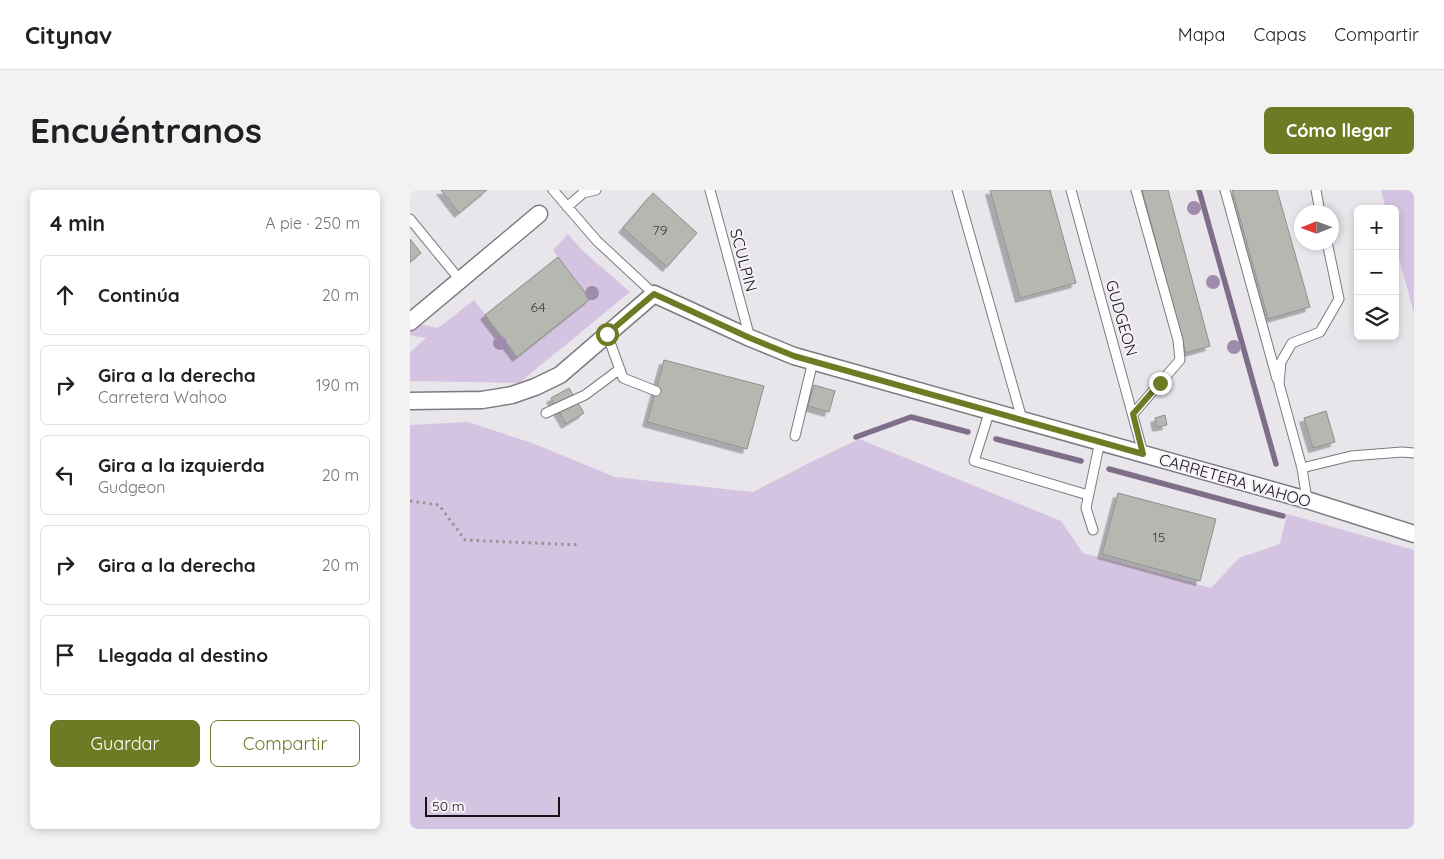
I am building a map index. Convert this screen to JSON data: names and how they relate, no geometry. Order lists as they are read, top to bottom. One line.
{"streets":{"street":["CARRETERA WAHOO"],"lane":["SCULPIN","GUDGEON"]},"crossings":[["SCULPIN","CARRETERA WAHOO"],["GUDGEON","CARRETERA WAHOO"]],"house_numbers":["79","64","15"],"scale_bar":"50 m","north":"left","page":{"header":"Citynav","nav":["Mapa","Capas","Compartir"],"buttons":["Cómo llegar",["Guardar","Compartir"]],"title":"Encuéntranos","heading":["4 min","A pie · 250 m"],"map_buttons":["+","−"],"list":[["Continúa","20 m"],["Gira a la derecha","Carretera Wahoo","190 m"],["Gira a la izquierda","Gudgeon","20 m"],["Gira a la derecha","20 m"],"Llegada al destino"],"scale":"50 m"}}
